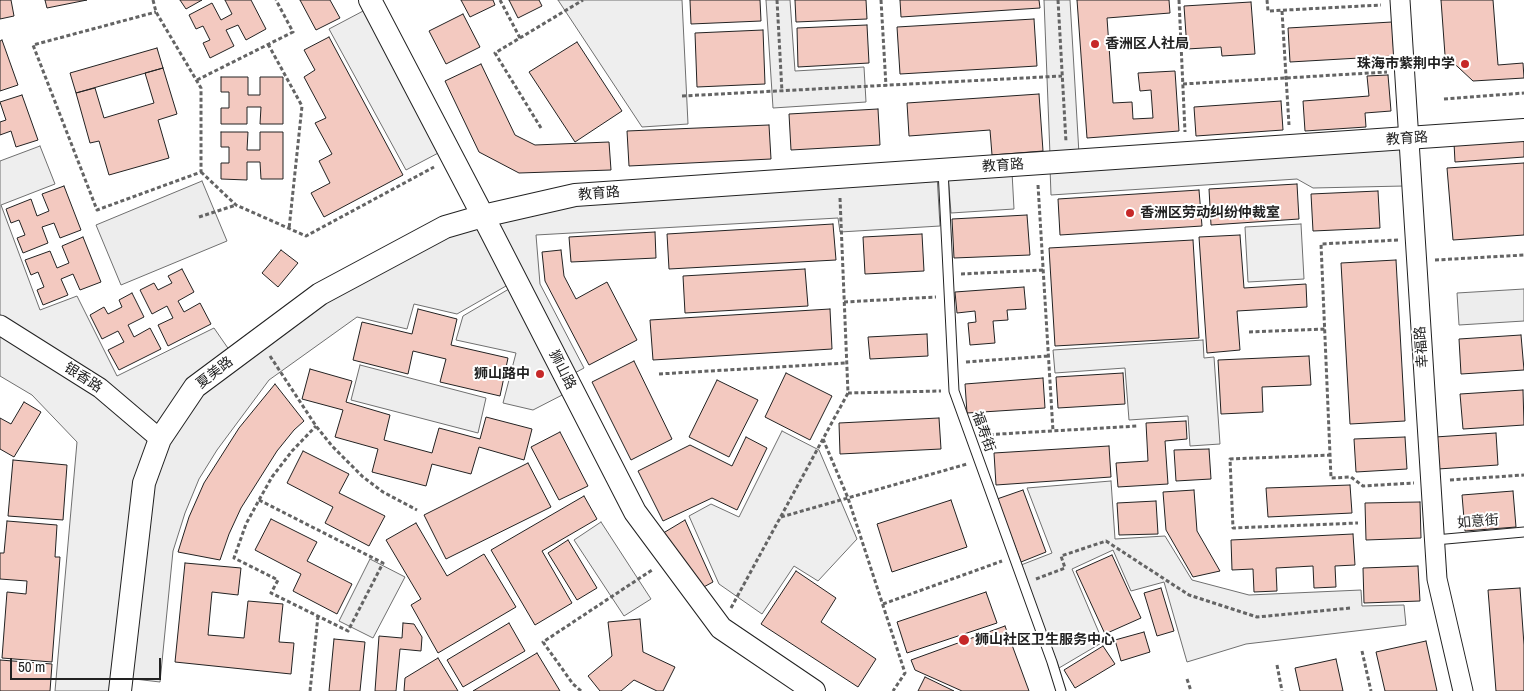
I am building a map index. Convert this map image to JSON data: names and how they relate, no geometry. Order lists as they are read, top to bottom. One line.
{"streets":{"street":["教育路","幸福路","狮山路","夏美路","银香路"],"lane":["福寿街","如意街"]},"crossings":[["教育路","幸福路"],["教育路","狮山路"],["教育路","夏美路"],["教育路","福寿街"],["幸福路","如意街"],["狮山路","夏美路"],["夏美路","银香路"]],"places":["香洲区人社局","珠海市紫荆中学","香洲区劳动纠纷仲裁室","狮山路中","狮山社区卫生服务中心"],"scale_bar":"50 m"}
